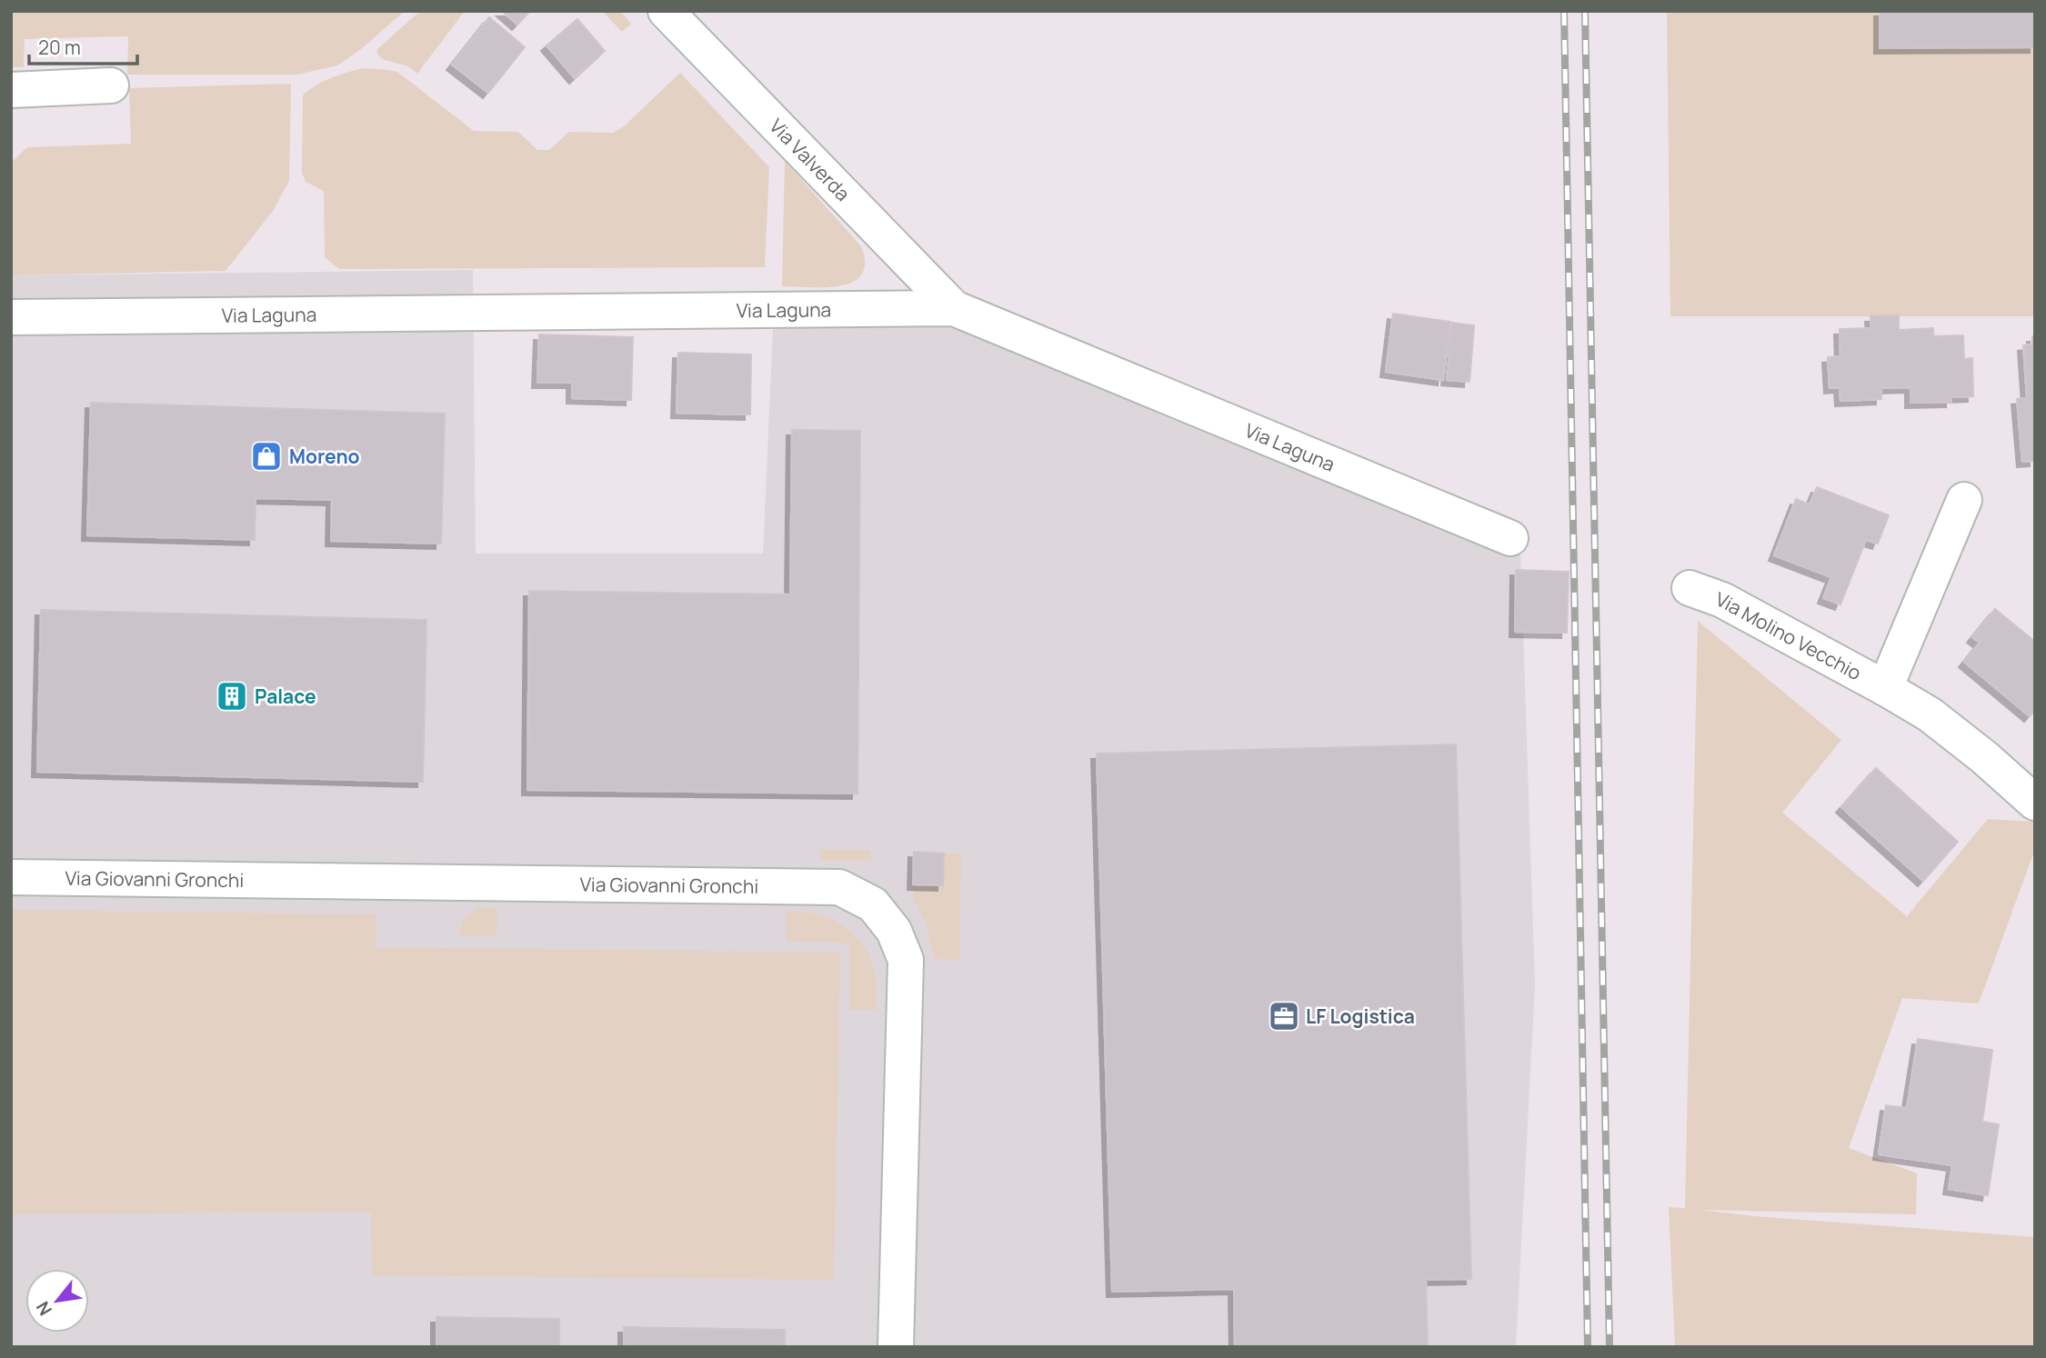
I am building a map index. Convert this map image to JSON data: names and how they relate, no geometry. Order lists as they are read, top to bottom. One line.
{"streets":{"street":["Via Valverda","Via Laguna","Via Molino Vecchio","Via Giovanni Gronchi"]},"crossings":[["Via Valverda","Via Laguna"]],"places":{"shop":["Moreno"],"building":["Palace"],"office":["LF Logistica"]},"scale_bar":"20 m","north":"bottom left"}
